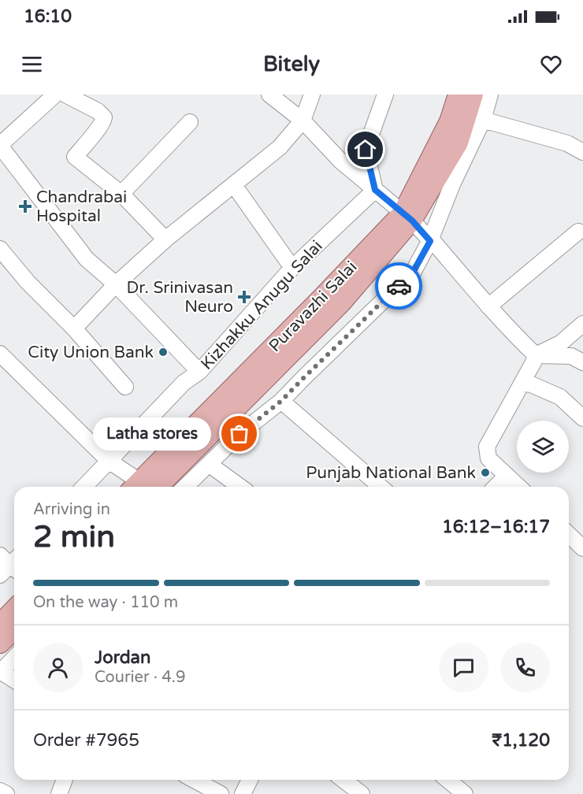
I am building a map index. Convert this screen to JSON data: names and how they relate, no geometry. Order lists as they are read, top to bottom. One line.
{"streets":{"main road":["Puravazhi Salai"],"street":["Kizhakku Anugu Salai"]},"places":{"health":["Chandrabai Hospital","Dr. Srinivasan Neuro"],"other":["City Union Bank","Latha stores","Punjab National Bank"]},"page":{"status":"16:10","header":"Bitely","bubble":"Latha stores","heading":["2 min","Arriving in","16:12–16:17"],"panel":["Jordan","Courier · 4.9","Order #7965","₹1,120"],"bar":"On the way · 110 m"}}
